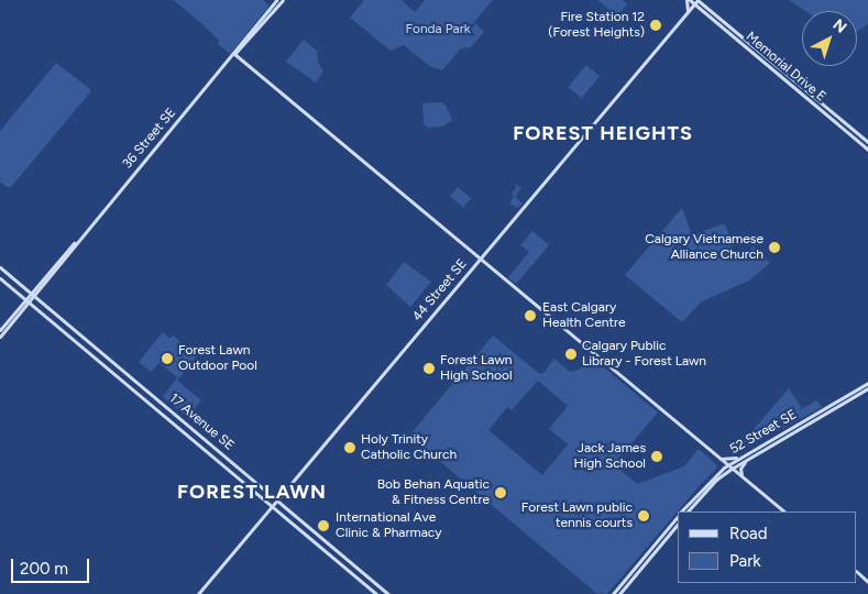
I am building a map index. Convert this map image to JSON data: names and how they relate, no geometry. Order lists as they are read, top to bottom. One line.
{"streets":{"main road":["Memorial Drive E","36 Street SE","44 Street SE","17 Avenue SE","52 Street SE"]},"crossings":[["Memorial Drive E","44 Street SE"],["36 Street SE","17 Avenue SE"],["44 Street SE","17 Avenue SE"]],"districts":["FOREST HEIGHTS","FOREST LAWN"],"parks":["Fonda Park"],"places":["Fire Station 12 (Forest Heights)","Calgary Vietnamese Alliance Church","East Calgary Health Centre","Calgary Public Library - Forest Lawn","Forest Lawn Outdoor Pool","Forest Lawn High School","Holy Trinity Catholic Church","Jack James High School","Bob Behan Aquatic & Fitness Centre","Forest Lawn public tennis courts","International Ave Clinic & Pharmacy"],"legend":["Road","Park"],"scale_bar":"200 m","north":"top right"}
